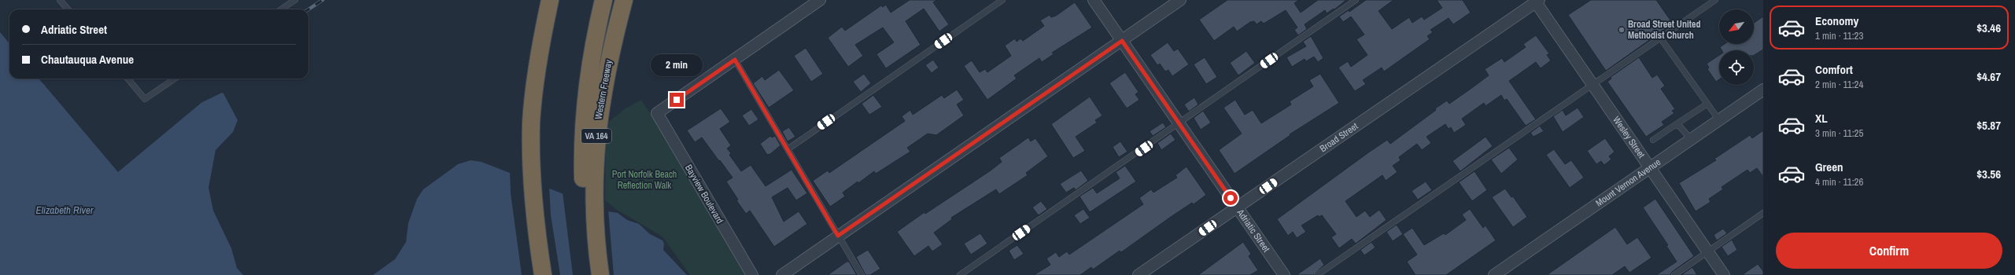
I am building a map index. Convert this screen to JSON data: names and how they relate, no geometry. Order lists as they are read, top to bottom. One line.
{"streets":{"highway":["Western Freeway","VA 164"],"street":["Broad Street","Wesley Street","Mount Vernon Avenue","Bayview Boulevard","Adriatic Street"]},"crossings":[["Broad Street","Wesley Street"],["Broad Street","Adriatic Street"],["Wesley Street","Mount Vernon Avenue"]],"water":["Elizabeth River"],"parks":["Port Norfolk Beach Reflection Walk"],"places":["Broad Street United Methodist Church"],"north":"bottom left","page":{"list":[{"name":"Economy","note":"1 min · 11:23","value":"$3.46"},{"name":"Comfort","note":"2 min · 11:24","value":"$4.67"},{"name":"XL","note":"3 min · 11:25","value":"$5.87"},{"name":"Green","note":"4 min · 11:26","value":"$3.56"}],"banner":["Adriatic Street","Chautauqua Avenue"],"bubble":"2 min","buttons":"Confirm"}}
